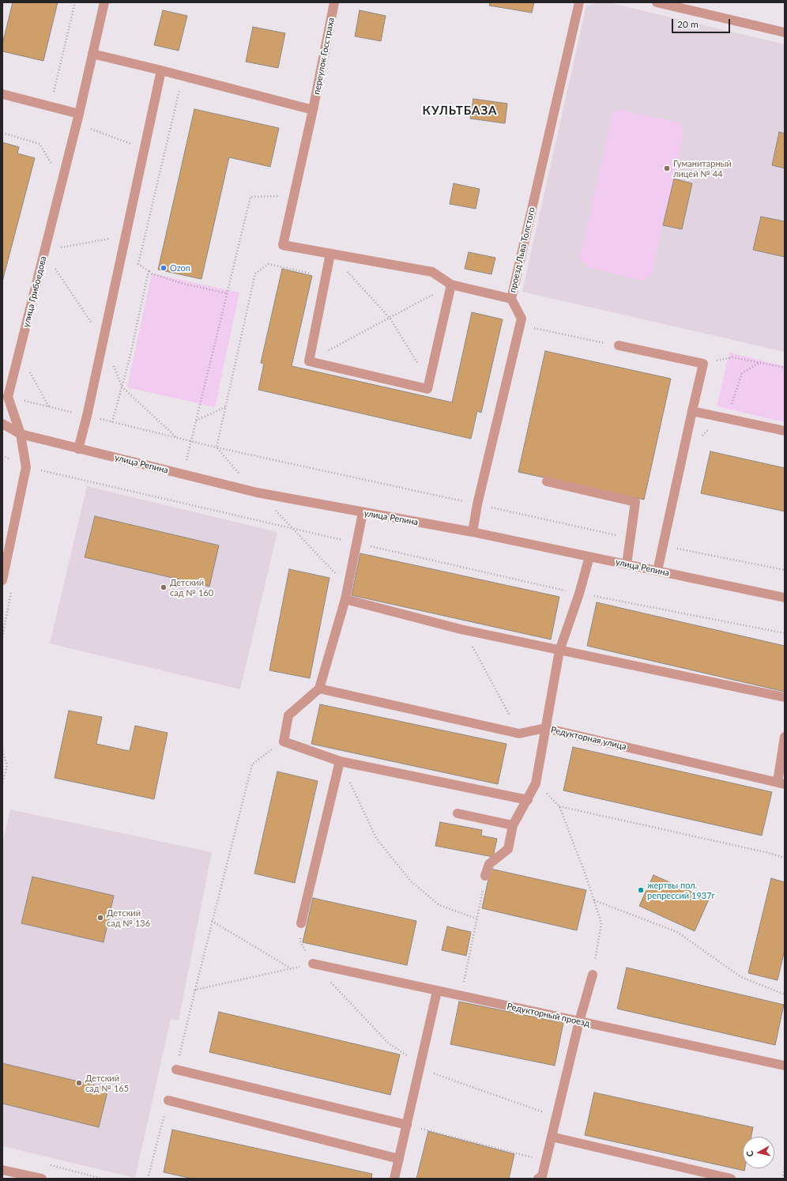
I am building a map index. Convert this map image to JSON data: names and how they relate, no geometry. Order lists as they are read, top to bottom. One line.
{"streets":{"street":["переулок Госстраха","проезд Льва Толстого","улица Грибоедова","улица Репина","Редукторная улица","Редукторный проезд"]},"crossings":[["проезд Льва Толстого","улица Репина"]],"districts":["КУЛЬТБАЗА"],"places":["Гуманитарный лицей № 44","Ozon","Детский сад № 160","жертвы пол. репрессий 1937г","Детский сад № 136","Детский сад № 165"],"scale_bar":"20 m","north":"left"}
